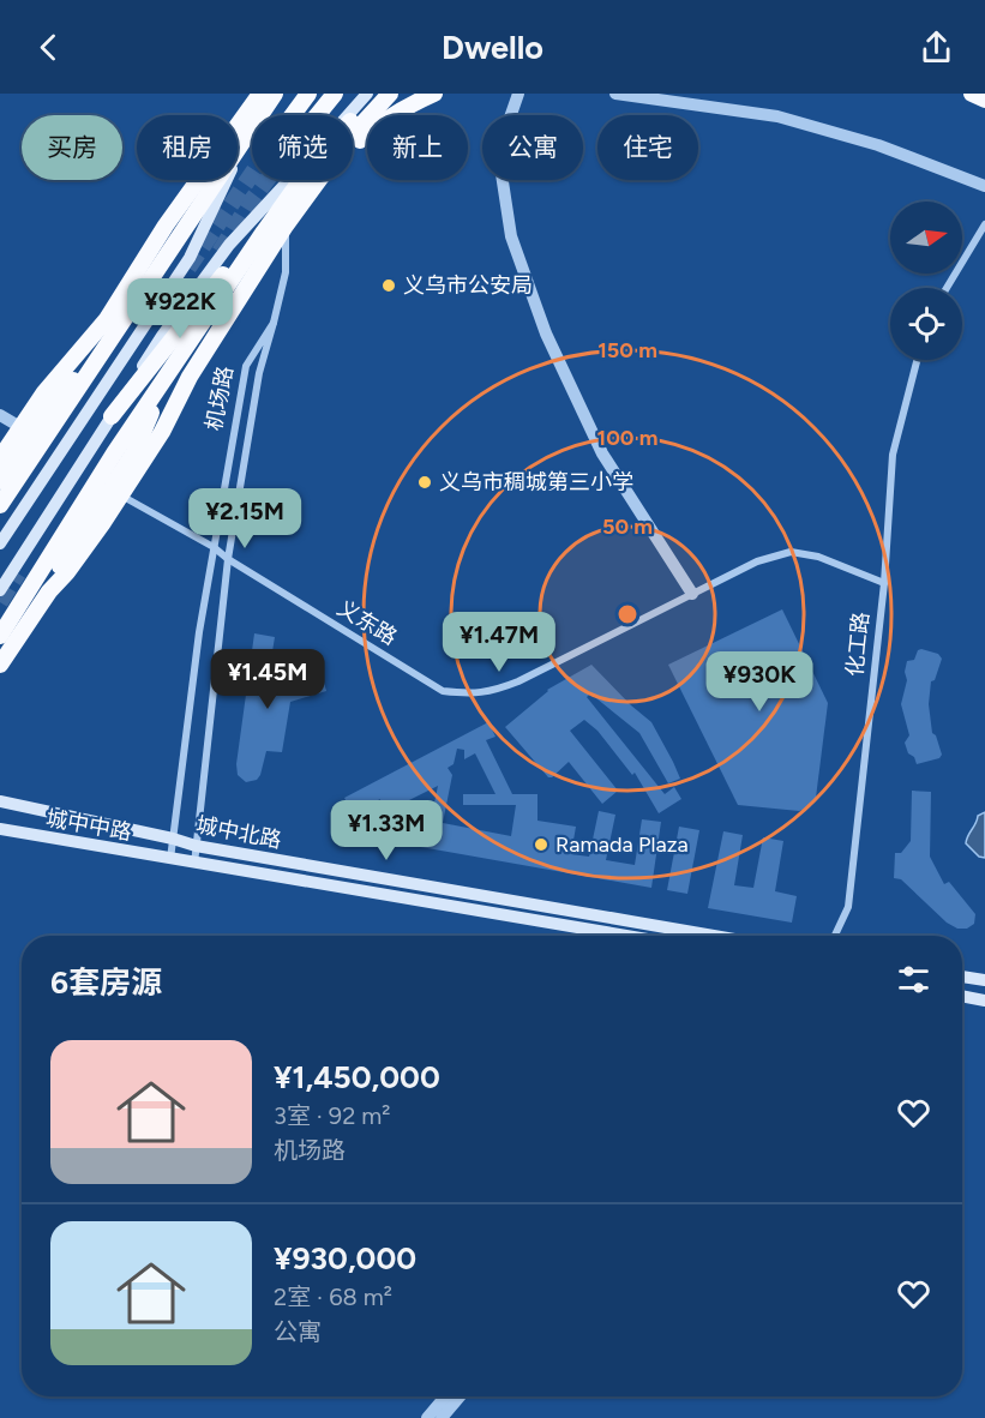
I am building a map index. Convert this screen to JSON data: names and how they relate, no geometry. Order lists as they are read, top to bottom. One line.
{"streets":{"main road":["城中中路","城中北路"],"street":["机场路","义东路","化工路"]},"crossings":[["机场路","义东路"],["机场路","城中中路"],["机场路","城中北路"],["义东路","化工路"],["城中中路","城中北路"]],"places":["义乌市公安局","义乌市稠城第三小学","Ramada Plaza"],"north":"right","page":{"header":"Dwello","chip":["买房","租房","筛选","新上","公寓","住宅"],"price":["¥922K","¥2.15M","¥1.47M","¥1.45M","¥930K","¥1.33M"],"heading":"6套房源","list":[{"name":"¥1,450,000","note":"3室 · 92 m² · 机场路"},{"name":"¥930,000","note":"2室 · 68 m² · 公寓"}]},"rings":["150 m","100 m","50 m"]}
